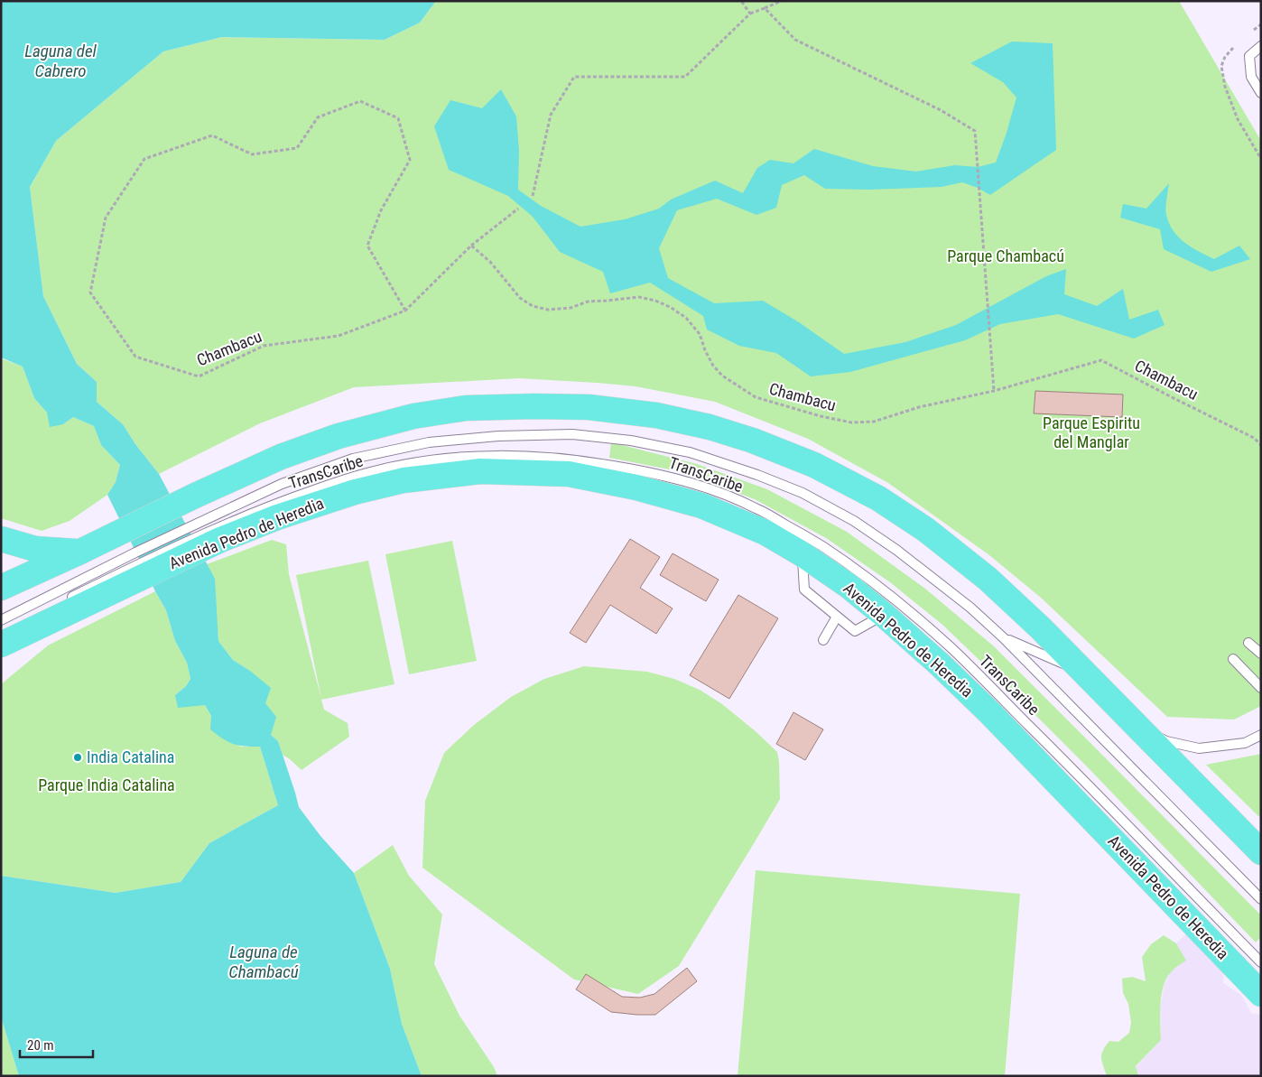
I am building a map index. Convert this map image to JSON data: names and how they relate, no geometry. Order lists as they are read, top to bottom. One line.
{"streets":{"highway":["Avenida Pedro de Heredia"],"lane":["TransCaribe"],"path":["Chambacu"]},"crossings":[["TransCaribe","Avenida Pedro de Heredia"]],"water":["Laguna del Cabrero","Laguna de Chambacú"],"parks":["Parque Chambacú","Parque Espiritu del Manglar","Parque India Catalina"],"places":["India Catalina"],"scale_bar":"20 m"}
